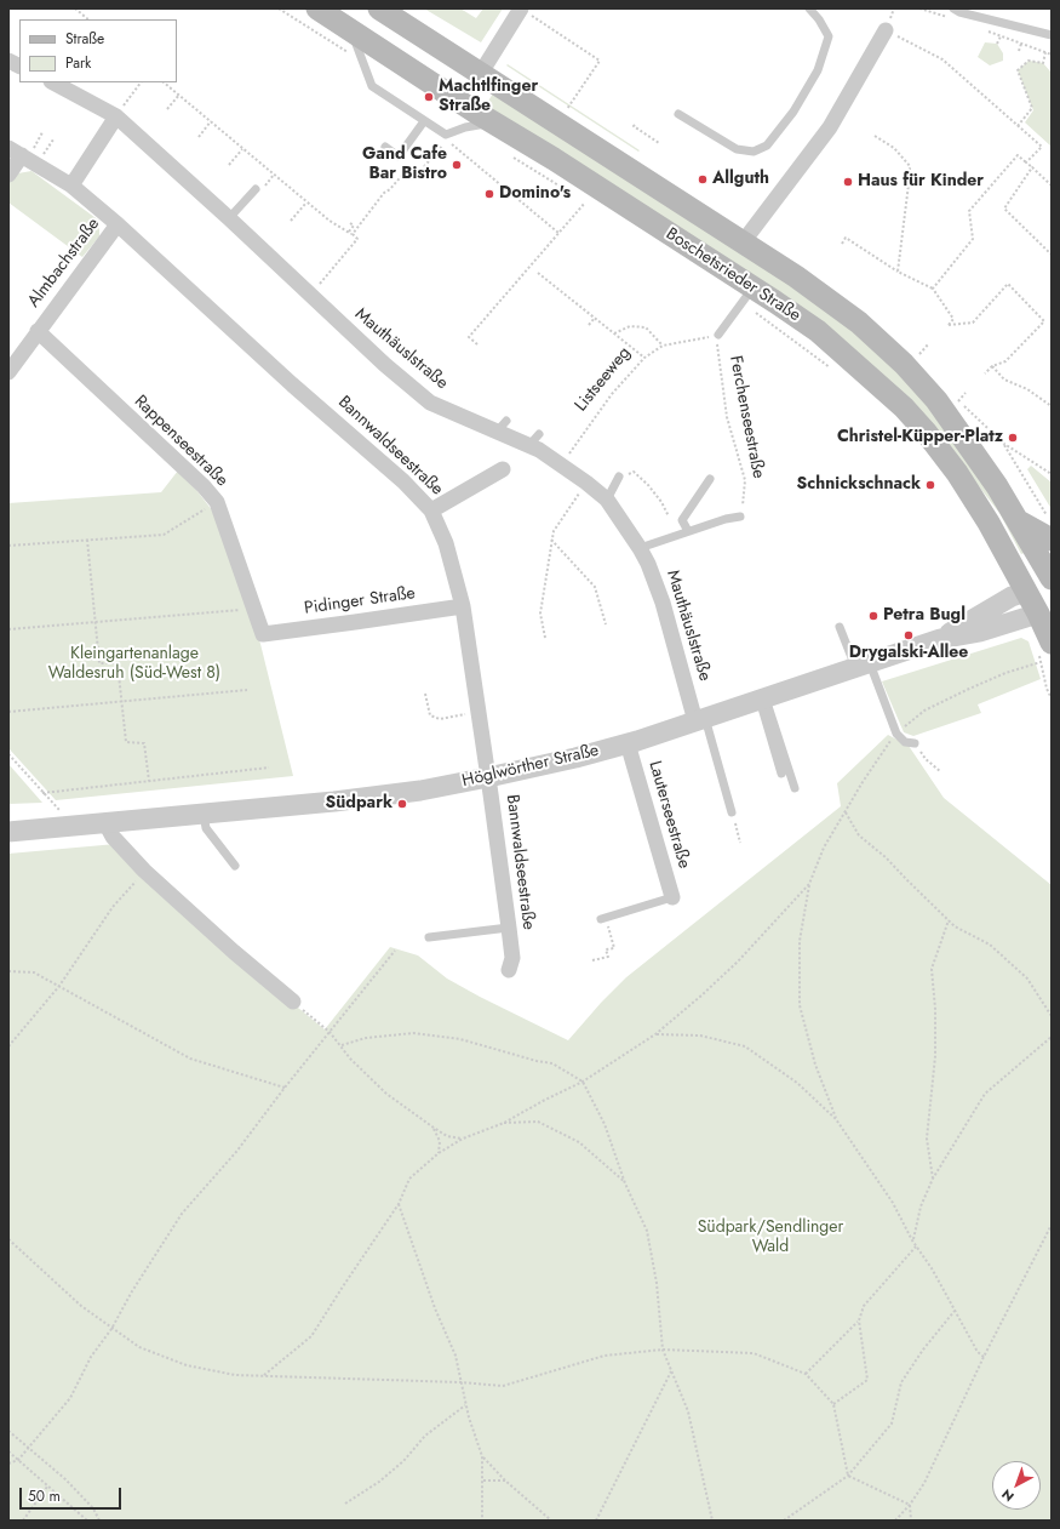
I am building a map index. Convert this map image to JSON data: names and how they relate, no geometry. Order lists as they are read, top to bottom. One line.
{"streets":{"main road":["Boschetsrieder Straße"],"street":["Almbachstraße","Mauthäuslstraße","Rappenseestraße","Bannwaldseestraße","Pidinger Straße","Höglwörther Straße","Lauterseestraße"],"path":["Listseeweg","Ferchenseestraße"]},"crossings":[["Almbachstraße","Rappenseestraße"],["Almbachstraße","Bannwaldseestraße"],["Boschetsrieder Straße","Höglwörther Straße"],["Mauthäuslstraße","Listseeweg"],["Mauthäuslstraße","Höglwörther Straße"],["Listseeweg","Ferchenseestraße"],["Rappenseestraße","Pidinger Straße"],["Bannwaldseestraße","Pidinger Straße"],["Bannwaldseestraße","Höglwörther Straße"],["Höglwörther Straße","Lauterseestraße"]],"parks":["Kleingartenanlage Waldesruh (Süd-West 8)","Südpark/Sendlinger Wald"],"places":["Machtlfinger Straße","Gand Cafe Bar Bistro","Allguth","Haus für Kinder","Domino's","Christel-Küpper-Platz","Schnickschnack","Petra Bugl","Drygalski-Allee","Südpark"],"legend":["Straße","Park"],"scale_bar":"50 m","north":"bottom left"}
